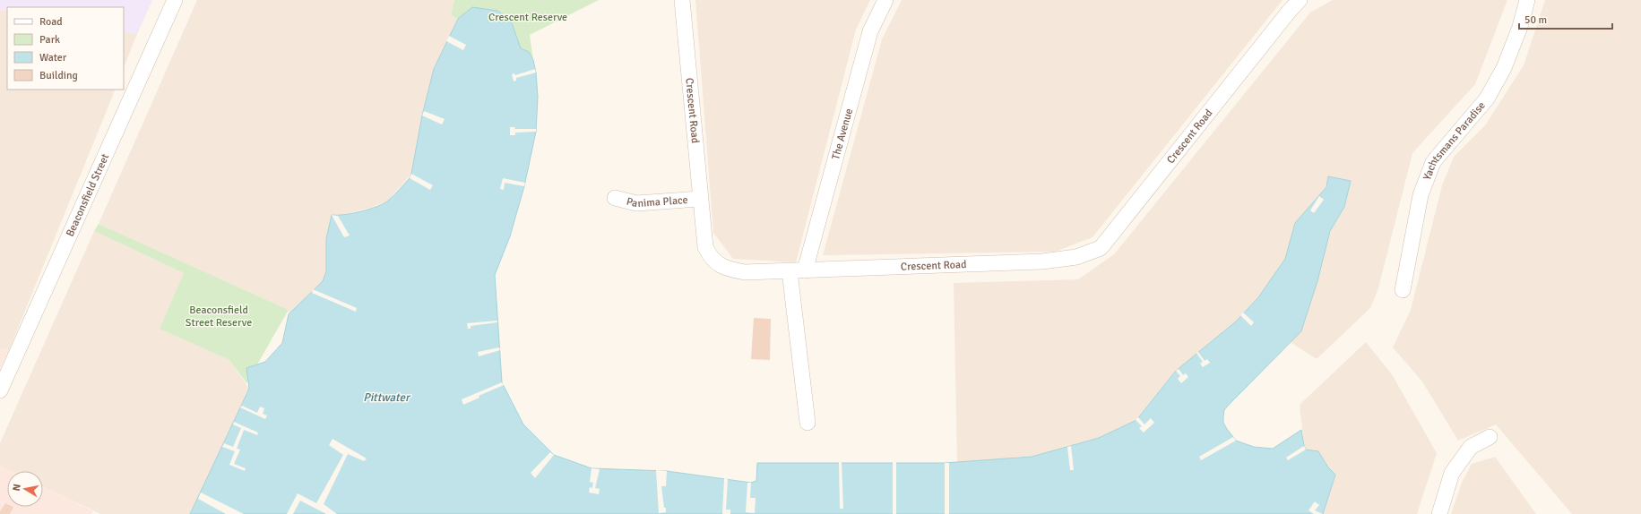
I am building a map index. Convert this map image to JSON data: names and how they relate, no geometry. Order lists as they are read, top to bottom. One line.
{"streets":{"street":["Crescent Road","The Avenue","Yachtsmans Paradise","Beaconsfield Street","Panima Place"]},"crossings":[["Crescent Road","The Avenue"],["Crescent Road","Panima Place"]],"water":["Pittwater"],"parks":["Crescent Reserve","Beaconsfield Street Reserve"],"legend":["Road","Park","Water","Building"],"scale_bar":"50 m","north":"left"}
